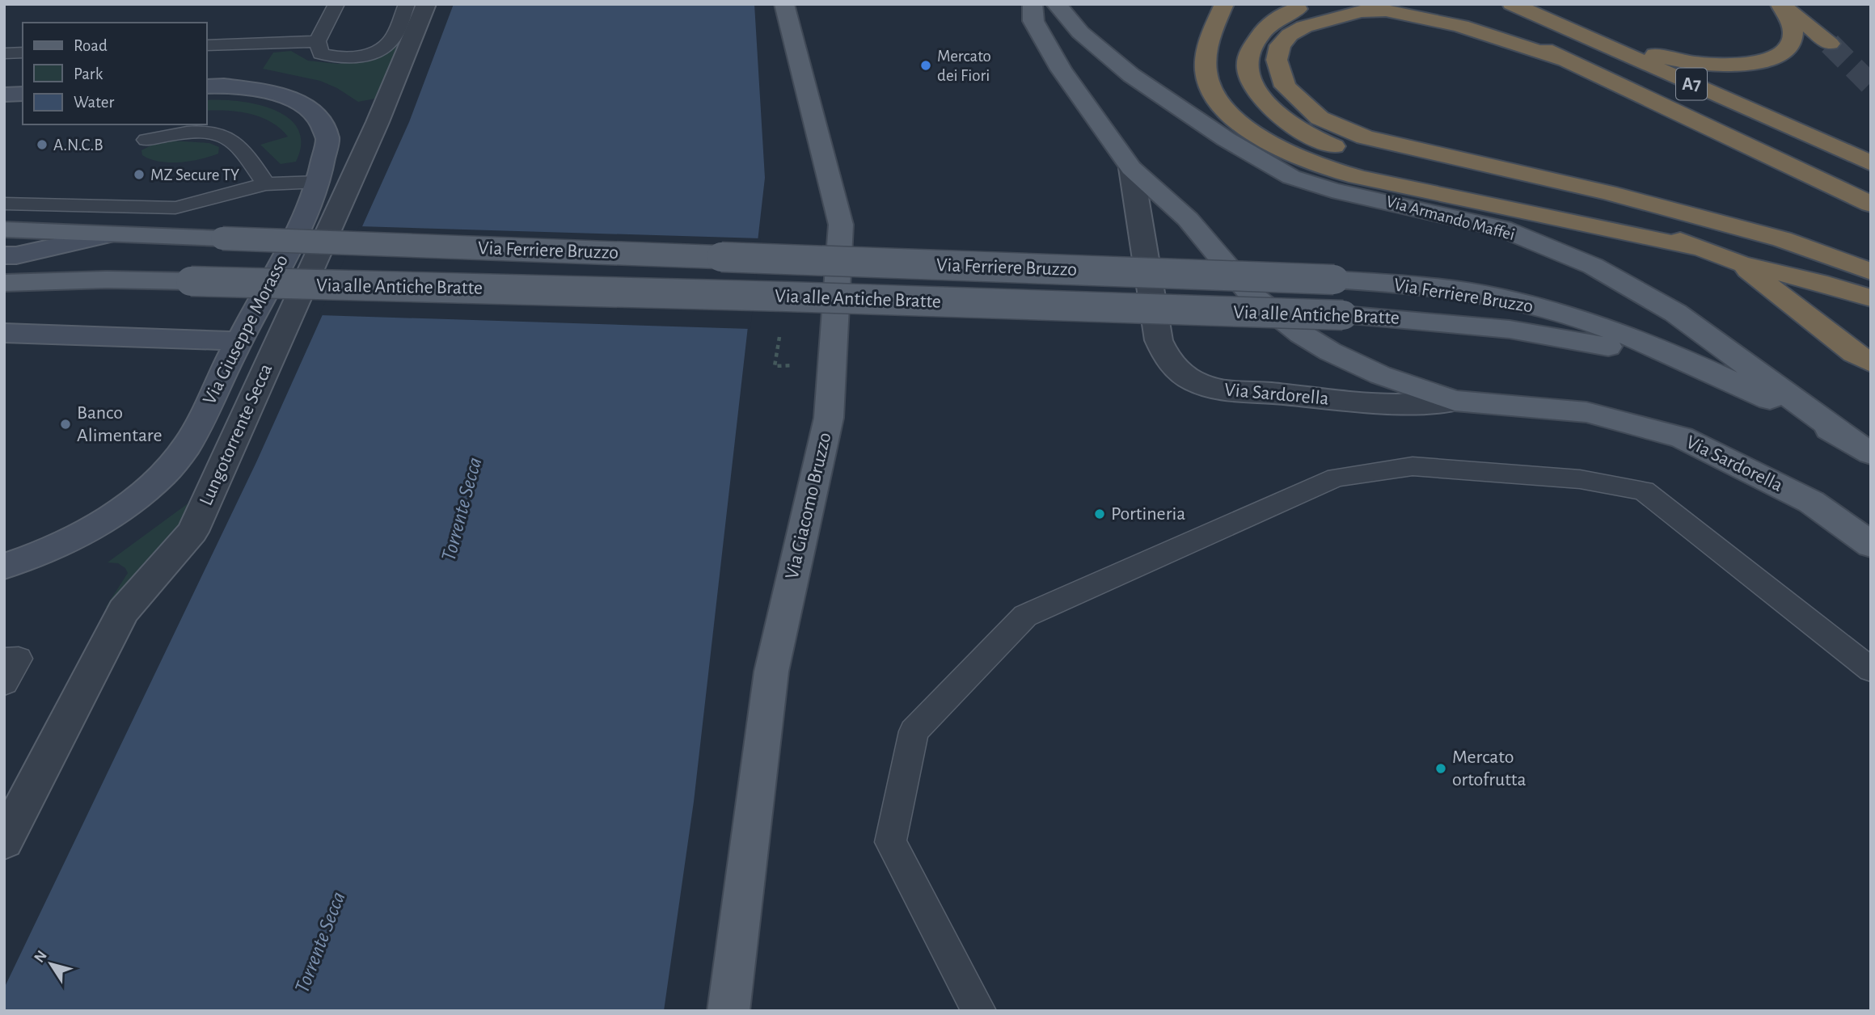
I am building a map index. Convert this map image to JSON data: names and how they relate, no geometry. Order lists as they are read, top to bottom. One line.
{"streets":{"highway":["A7"],"main road":["Via Armando Maffei","Via Ferriere Bruzzo","Via alle Antiche Bratte","Via Giuseppe Morasso","Via Sardorella","Via Giacomo Bruzzo"],"street":["Lungotorrente Secca"]},"crossings":[["Via Armando Maffei","Via Ferriere Bruzzo"],["Via Ferriere Bruzzo","Via alle Antiche Bratte"]],"water":["Torrente Secca"],"places":["Mercato dei Fiori","A.N.C.B","MZ Secure TY","Banco Alimentare","Portineria","Mercato ortofrutta"],"legend":["Road","Park","Water"],"north":"top left"}
